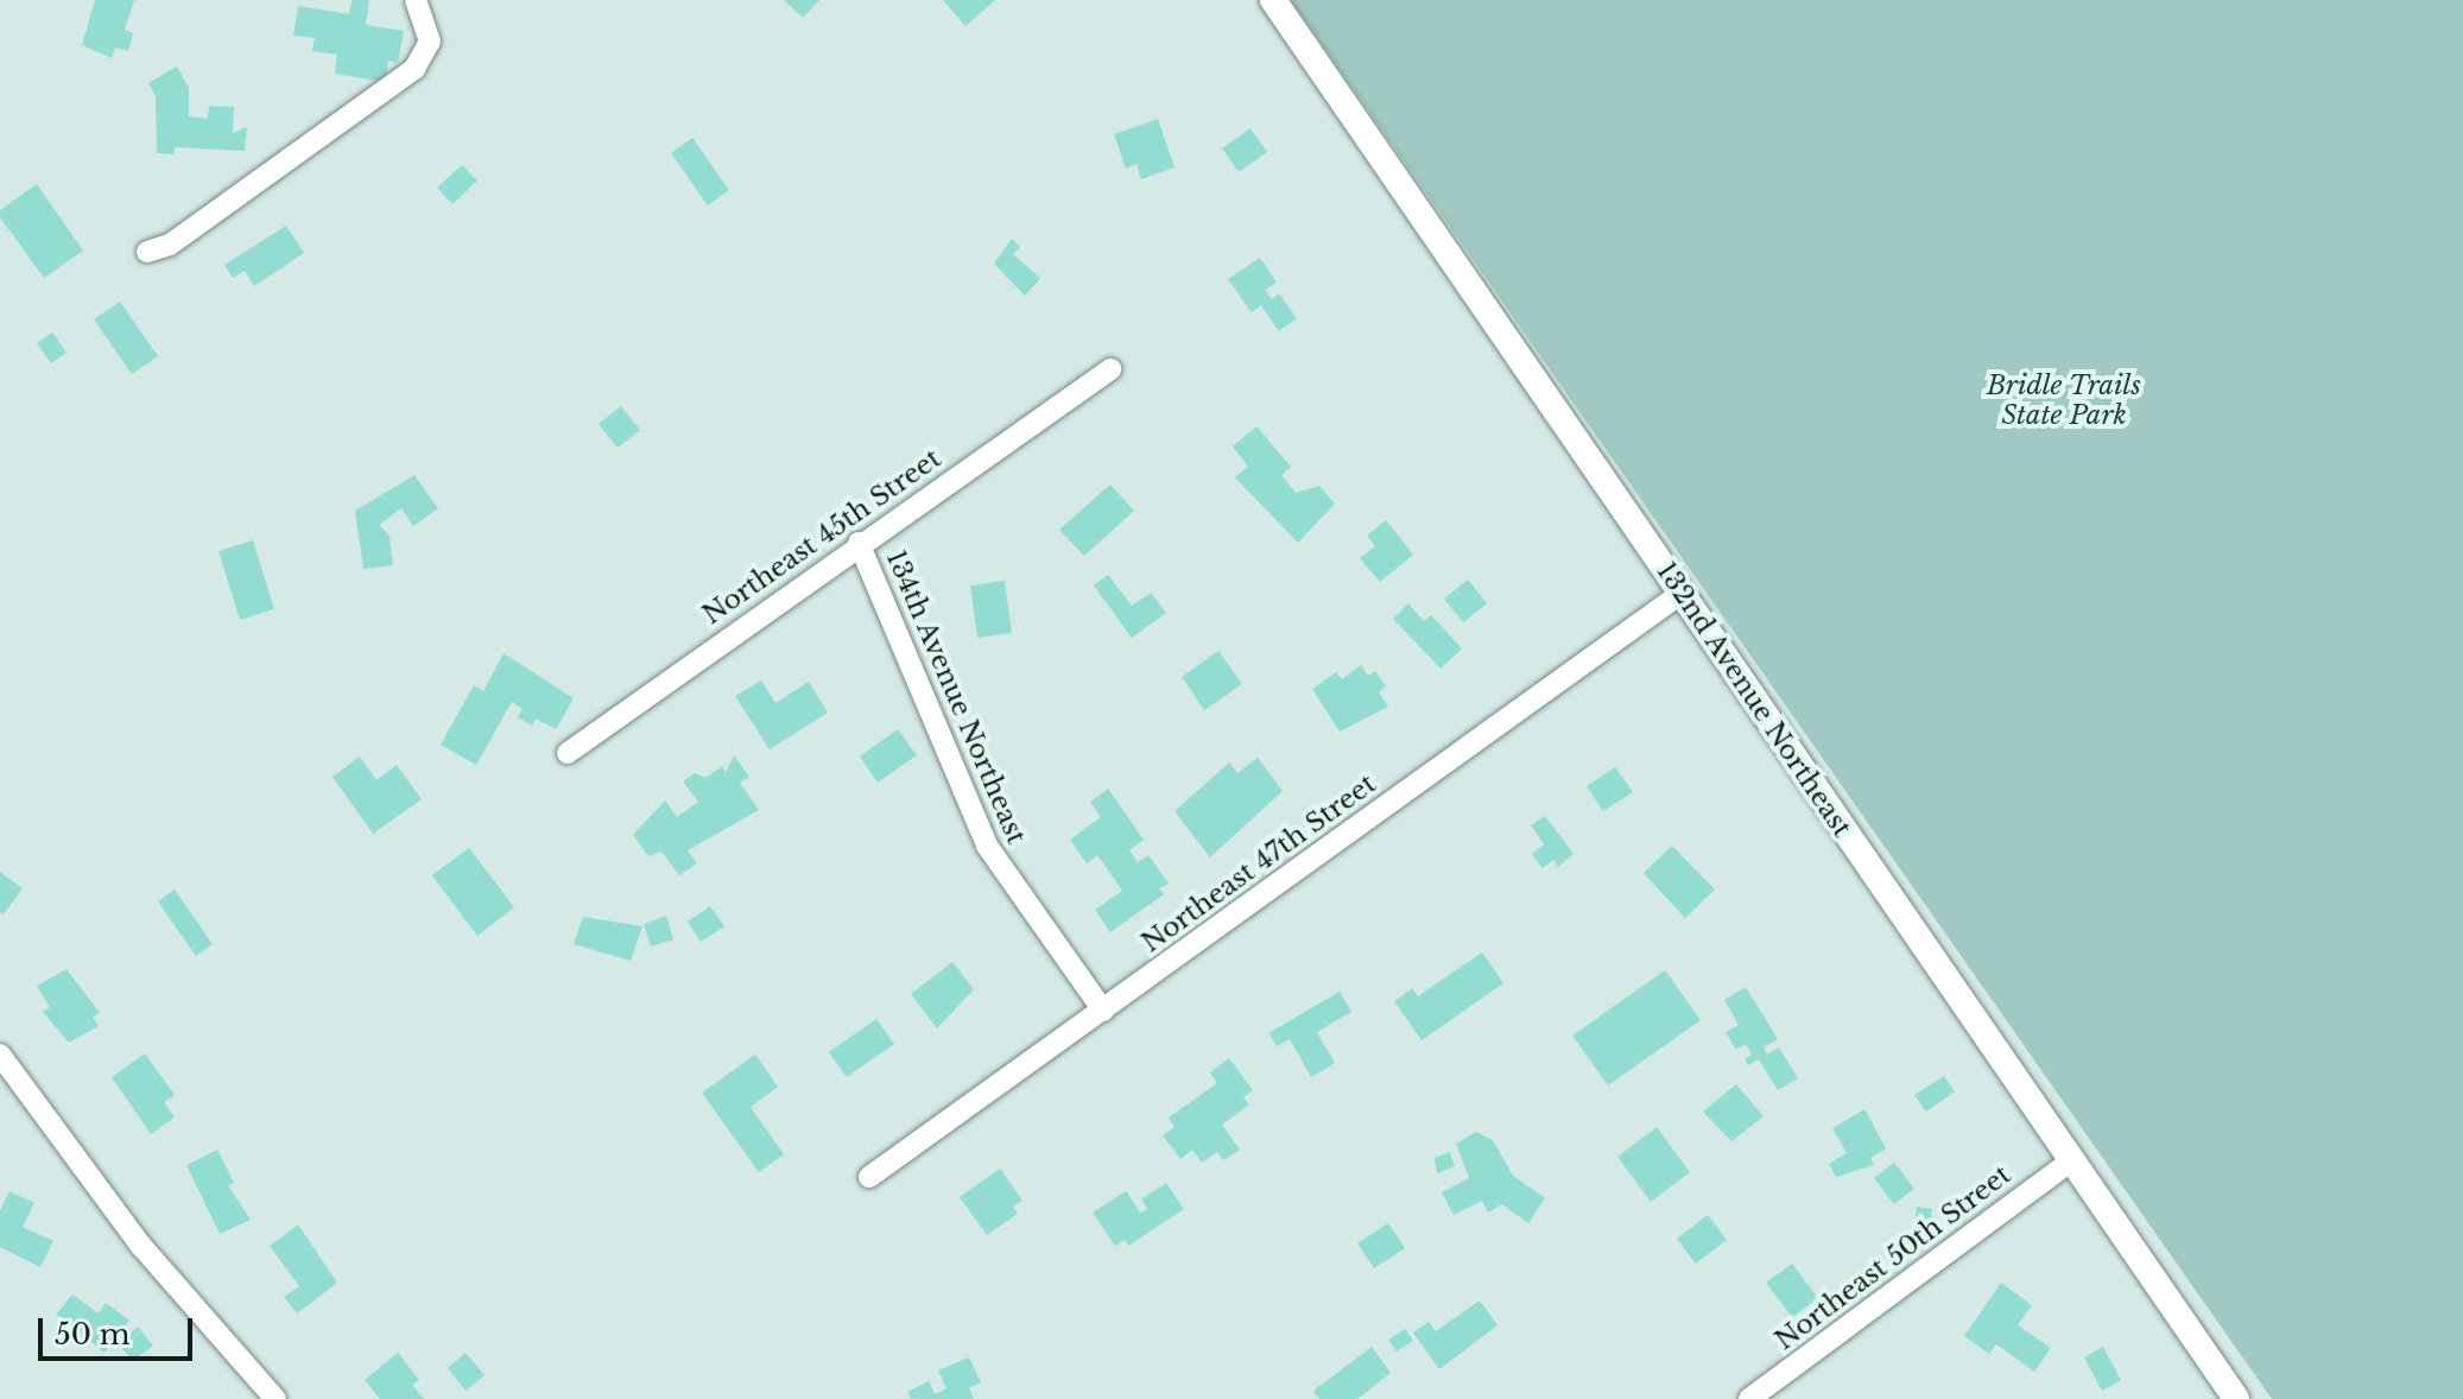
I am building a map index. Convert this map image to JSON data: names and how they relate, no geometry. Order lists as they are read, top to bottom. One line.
{"streets":{"street":["Northeast 45th Street","134th Avenue Northeast","132nd Avenue Northeast","Northeast 47th Street","Northeast 50th Street"]},"crossings":[["Northeast 45th Street","134th Avenue Northeast"],["134th Avenue Northeast","Northeast 47th Street"],["132nd Avenue Northeast","Northeast 47th Street"],["132nd Avenue Northeast","Northeast 50th Street"]],"parks":["Bridle Trails State Park"],"scale_bar":"50 m"}
